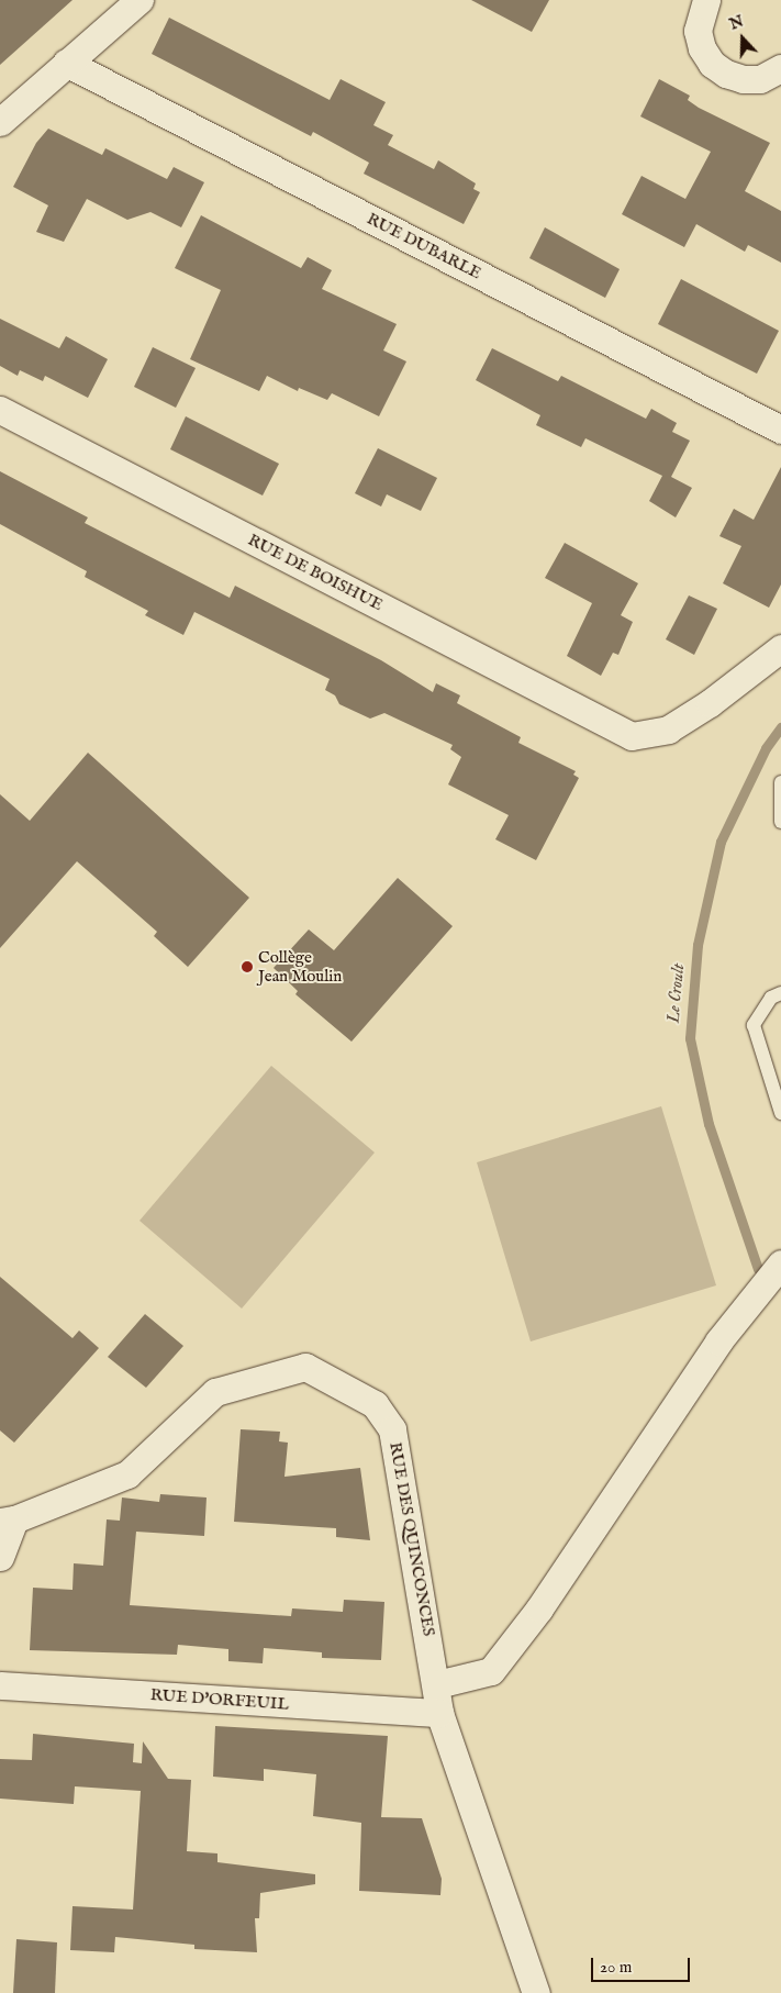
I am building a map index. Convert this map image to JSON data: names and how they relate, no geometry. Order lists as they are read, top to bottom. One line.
{"streets":{"street":["RUE DUBARLE","RUE DE BOISHUE","RUE DES QUINCONCES","RUE D'ORFEUIL"]},"crossings":[["RUE DES QUINCONCES","RUE D'ORFEUIL"]],"water":["Le Croult"],"places":["Collège Jean Moulin"],"scale_bar":"20 m","north":"top"}
